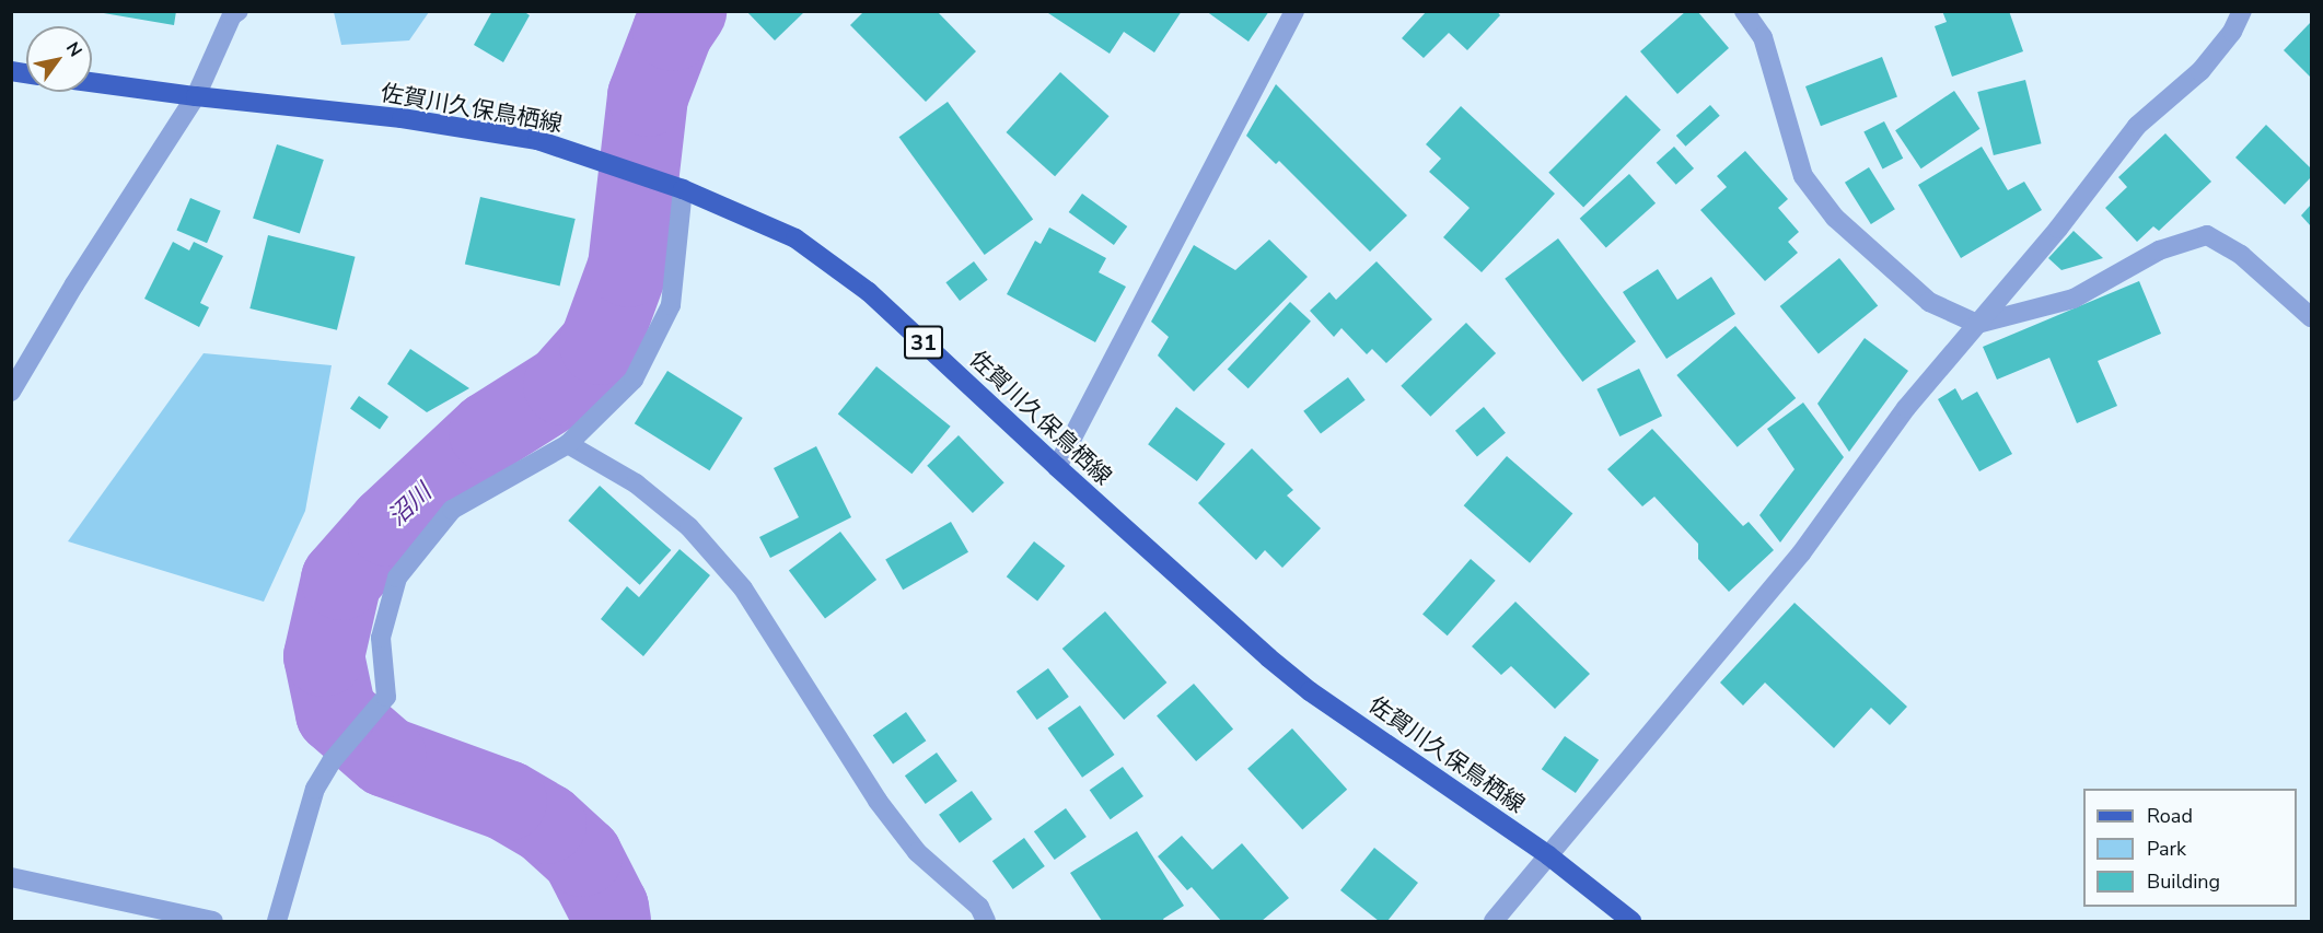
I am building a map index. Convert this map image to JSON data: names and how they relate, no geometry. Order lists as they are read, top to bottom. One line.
{"streets":{"main road":["佐賀川久保鳥栖線","31"]},"water":["沼川"],"legend":["Road","Park","Building"],"north":"top right"}
